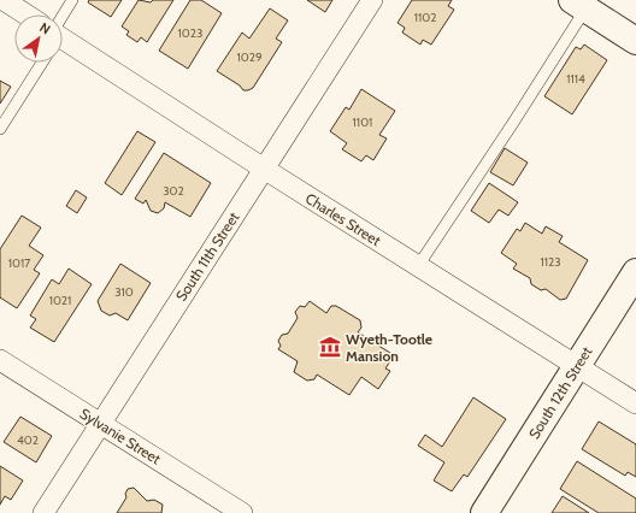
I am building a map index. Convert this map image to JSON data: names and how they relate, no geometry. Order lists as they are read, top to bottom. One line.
{"streets":{"street":["Charles Street","South 11th Street","South 12th Street","Sylvanie Street"]},"crossings":[["Charles Street","South 11th Street"],["Charles Street","South 12th Street"],["South 11th Street","Sylvanie Street"]],"places":{"museum":["Wyeth-Tootle Mansion"]},"house_numbers":["1102","1023","1029","1114","1101","302","1123","1017","310","1021","402"],"north":"top right"}
